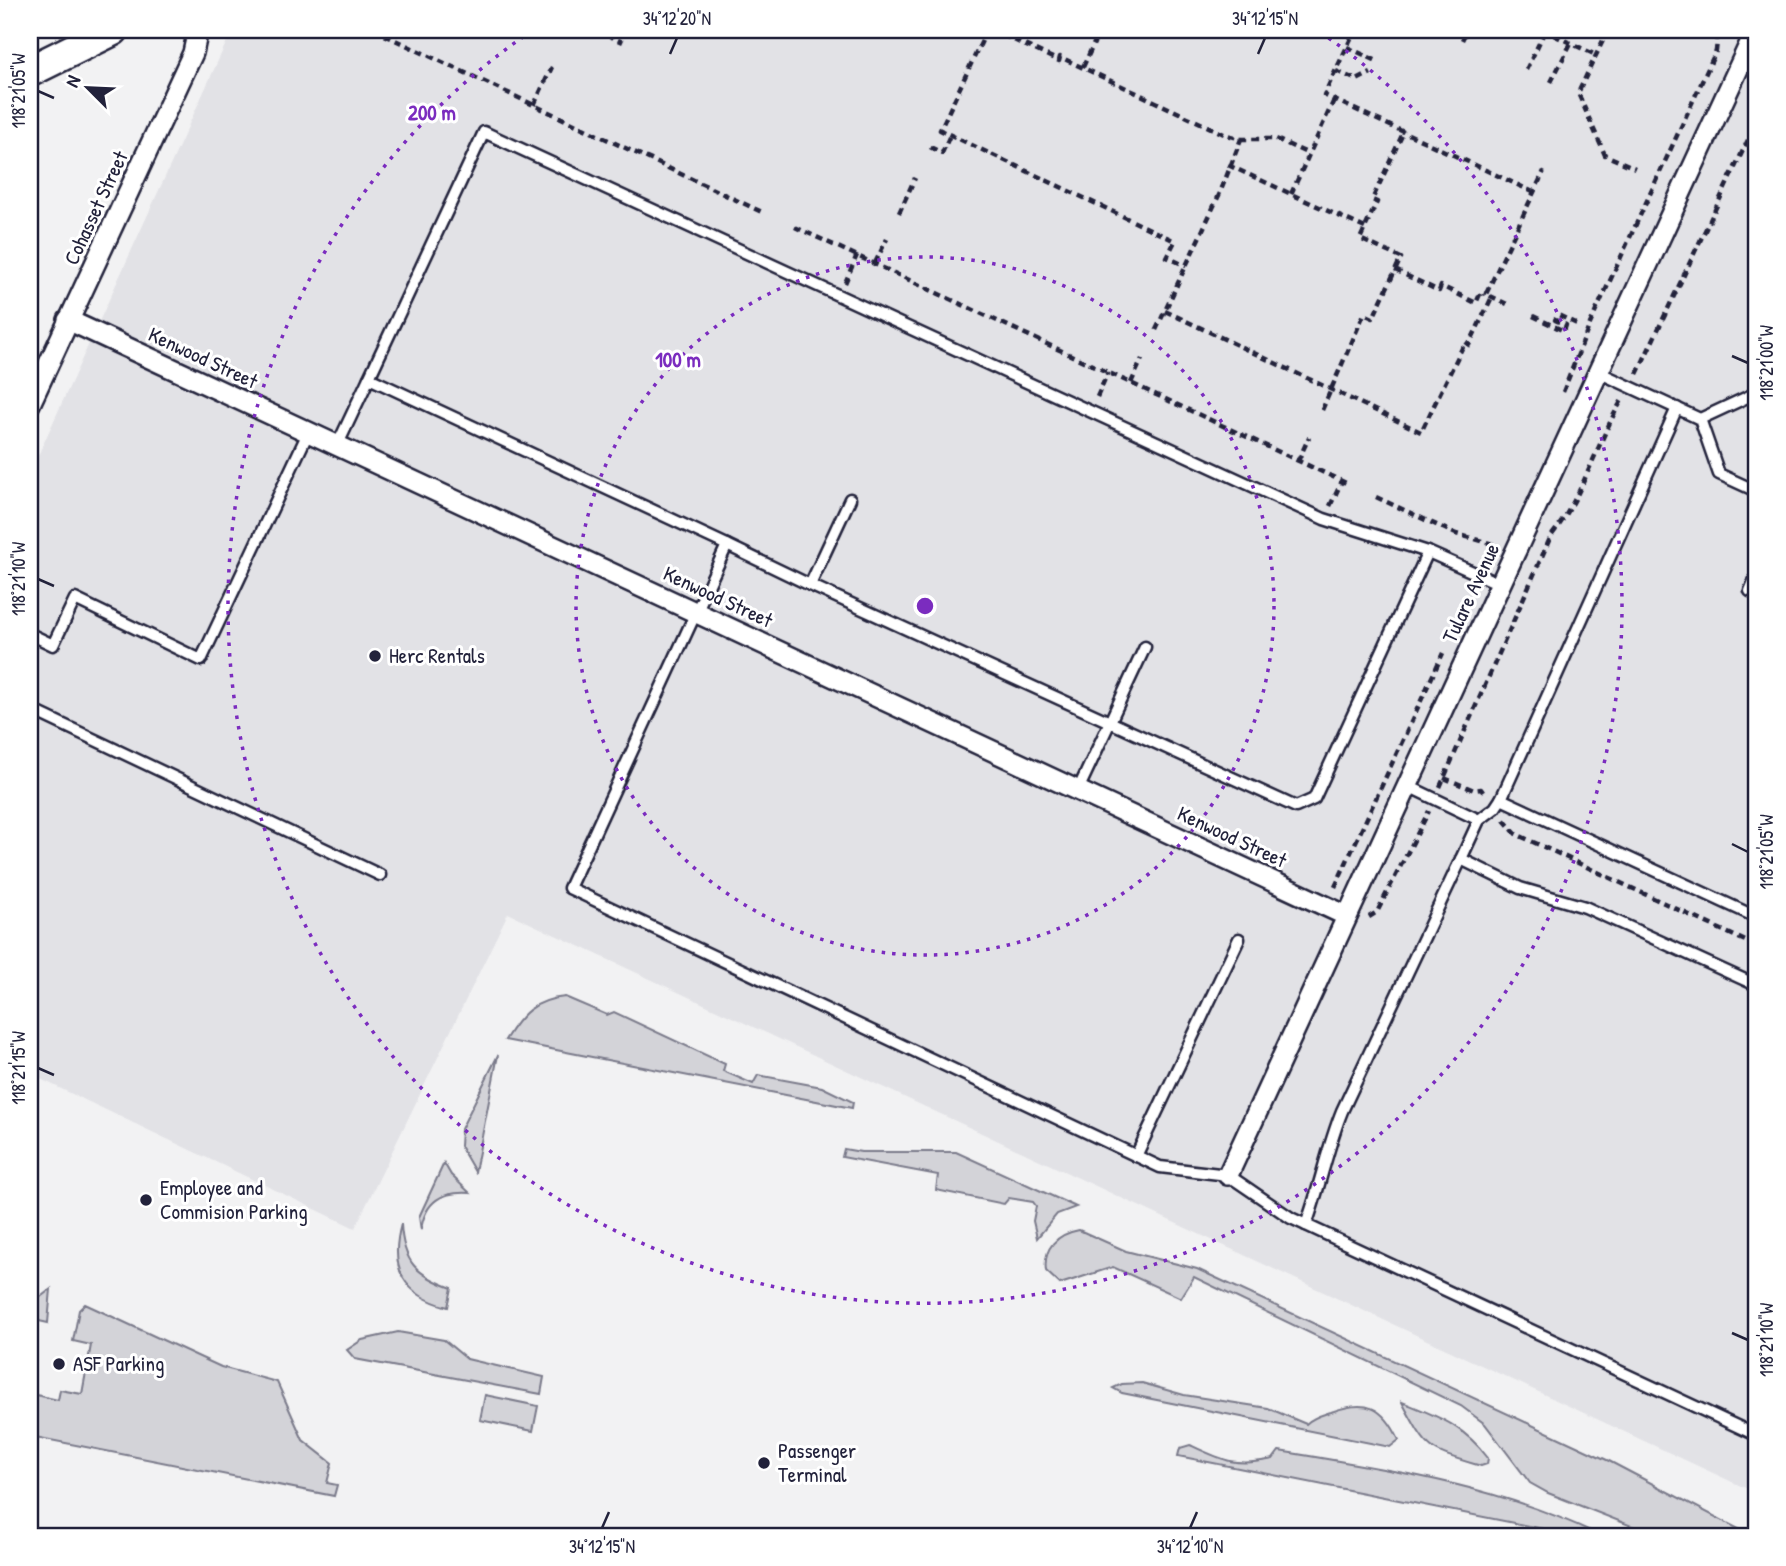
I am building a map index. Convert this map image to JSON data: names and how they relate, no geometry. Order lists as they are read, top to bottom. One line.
{"streets":{"street":["Cohasset Street","Kenwood Street","Tulare Avenue"]},"crossings":[["Cohasset Street","Kenwood Street"],["Kenwood Street","Tulare Avenue"]],"places":["Herc Rentals","Employee and Commision Parking","ASF Parking","Passenger Terminal"],"north":"top left","coordinates":["34°12'20\"N","34°12'15\"N","118°21'05\"W","118°21'00\"W","118°21'10\"W","118°21'15\"W","34°12'10\"N"],"rings":["200 m","100 m"]}
